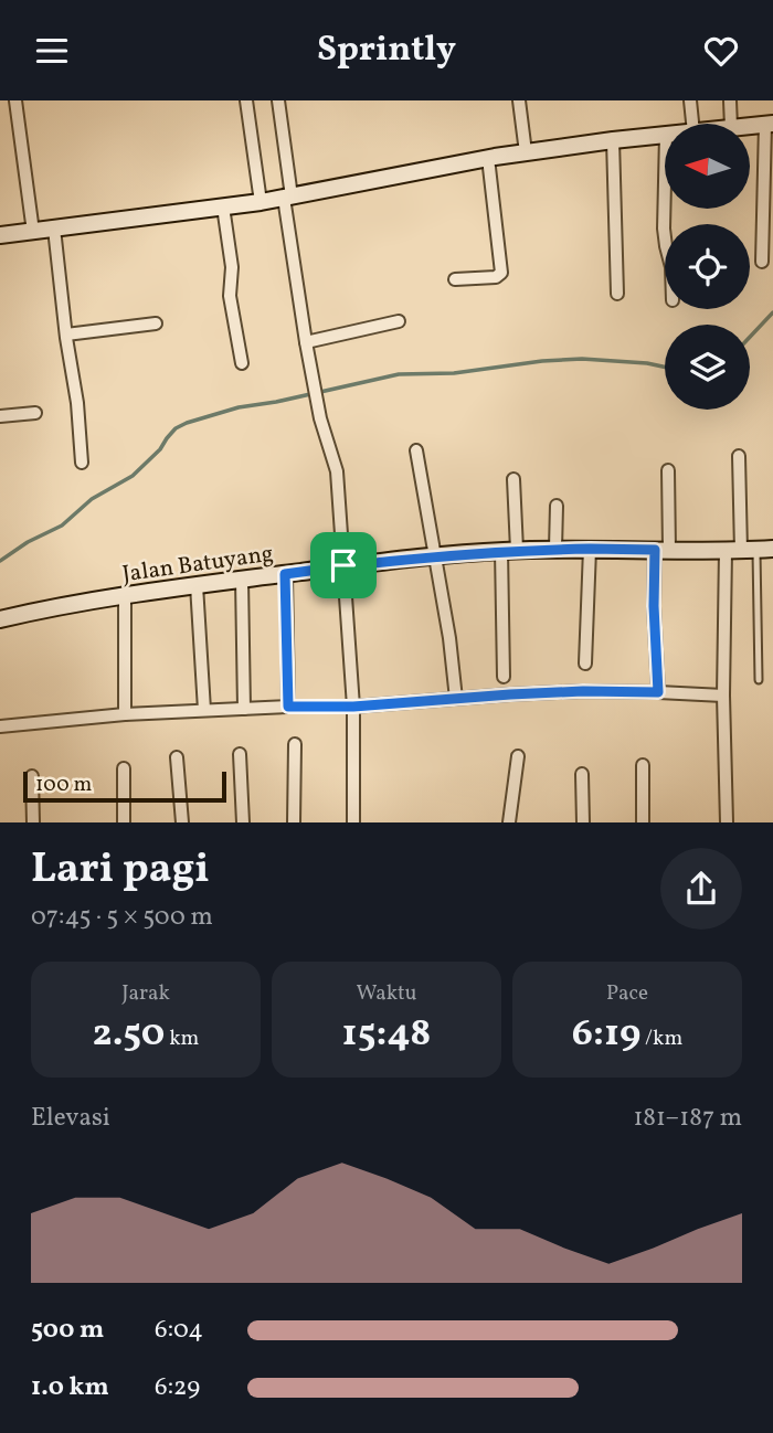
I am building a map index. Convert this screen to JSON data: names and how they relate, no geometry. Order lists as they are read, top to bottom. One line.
{"streets":{"street":["Jalan Batuyang"]},"scale_bar":"100 m","north":"left","page":{"header":"Sprintly","scale":"100 m","heading":["Lari pagi","07:45 · 5 × 500 m"],"stats":[["Jarak","2.50 km"],["Waktu","15:48"],["Pace","6:19 /km"]],"chart":["Elevasi","181–187 m"],"list":[{"name":"500 m","note":"6:04"},{"name":"1.0 km","note":"6:29"}]}}
